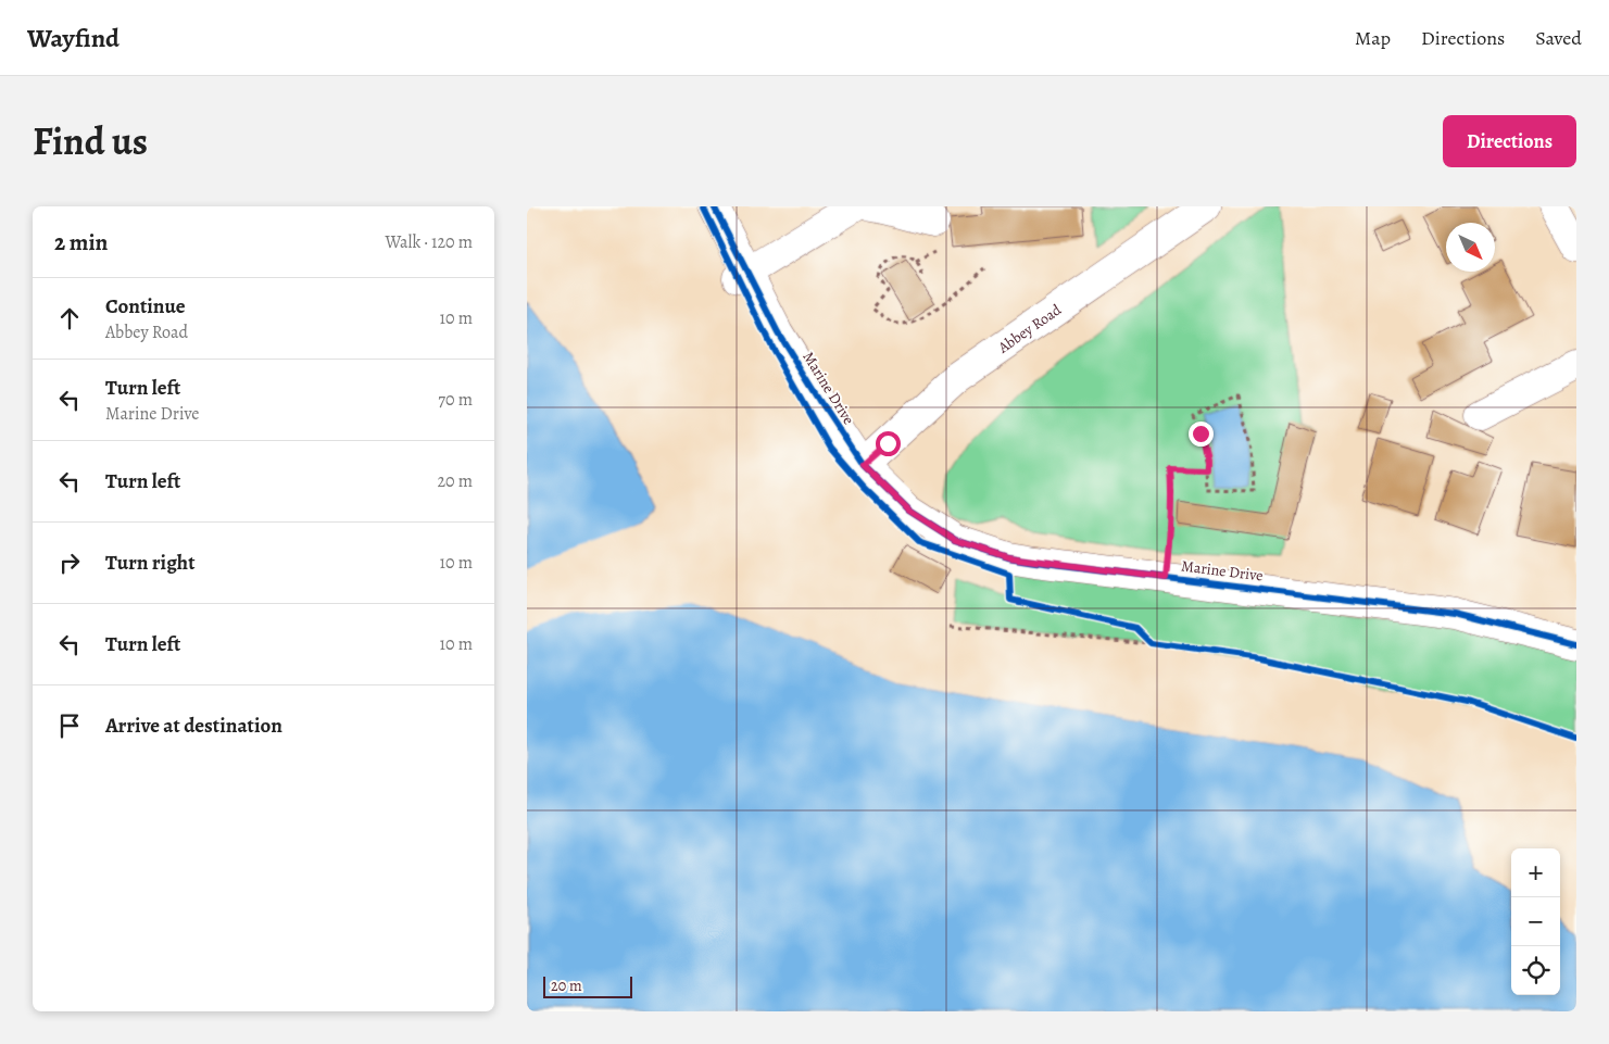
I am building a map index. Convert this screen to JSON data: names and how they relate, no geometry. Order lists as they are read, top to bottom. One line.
{"streets":{"street":["Abbey Road","Marine Drive"]},"crossings":[["Abbey Road","Marine Drive"]],"scale_bar":"20 m","north":"bottom right","page":{"header":"Wayfind","nav":["Map","Directions","Saved"],"title":"Find us","buttons":"Directions","heading":["2 min","Walk · 120 m"],"list":[["Continue","Abbey Road","10 m"],["Turn left","Marine Drive","70 m"],["Turn left","20 m"],["Turn right","10 m"],["Turn left","10 m"],"Arrive at destination"],"map_buttons":["+","−"],"scale":"20 m"}}
